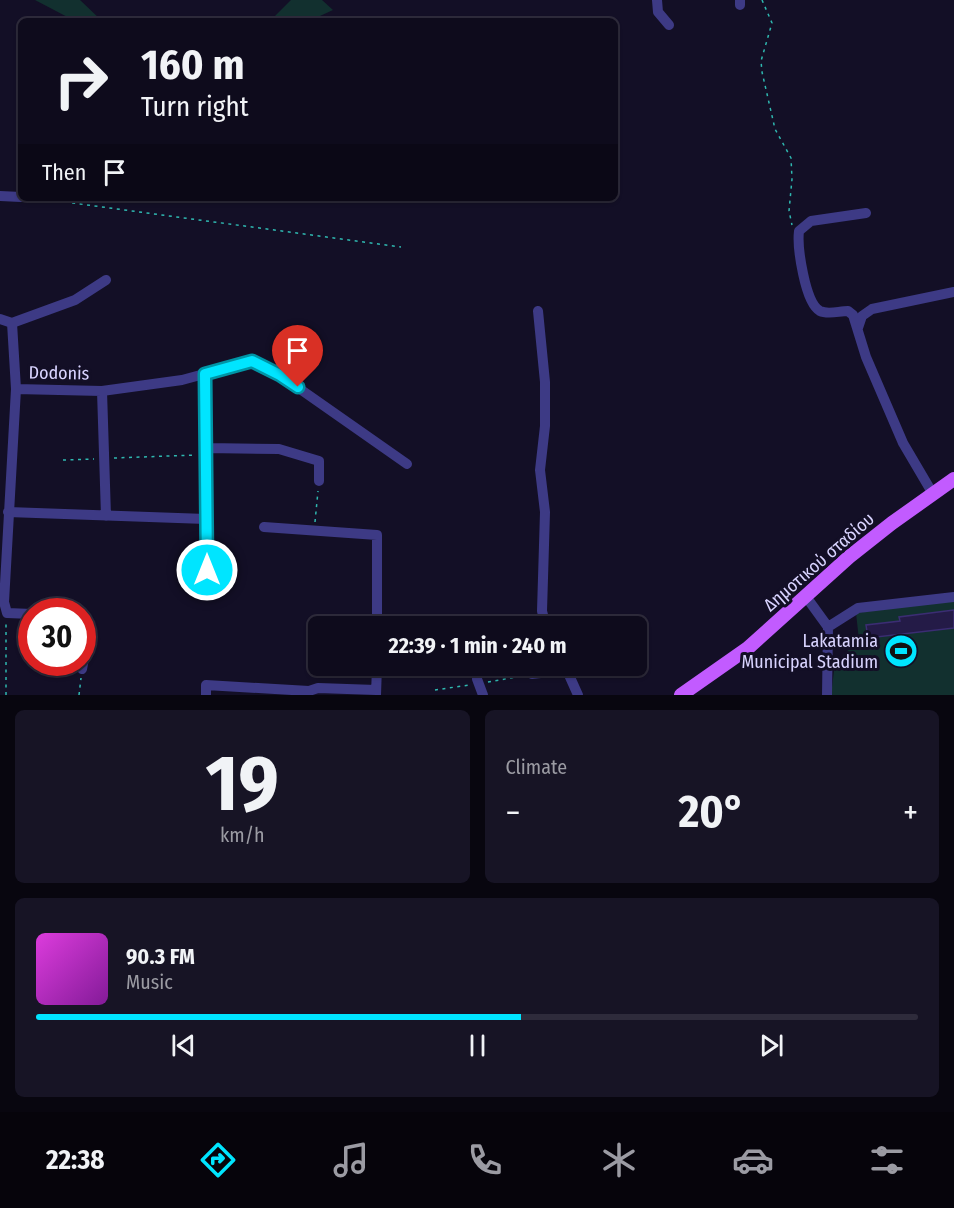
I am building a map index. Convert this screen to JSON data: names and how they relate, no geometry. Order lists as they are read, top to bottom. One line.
{"streets":{"main road":["Δημοτικού σταδίου"],"street":["Dodonis"]},"places":{"sports":["Lakatamia Municipal Stadium"]},"page":{"turn":["160 m","Turn right"],"then":"Then","limit":"30","trip":"22:39 · 1 min · 240 m","tile":[["19","km/h"],"Climate"],"heat":["−","20°","+"],"song":["90.3 FM","Music"],"tabs":"22:38"}}
